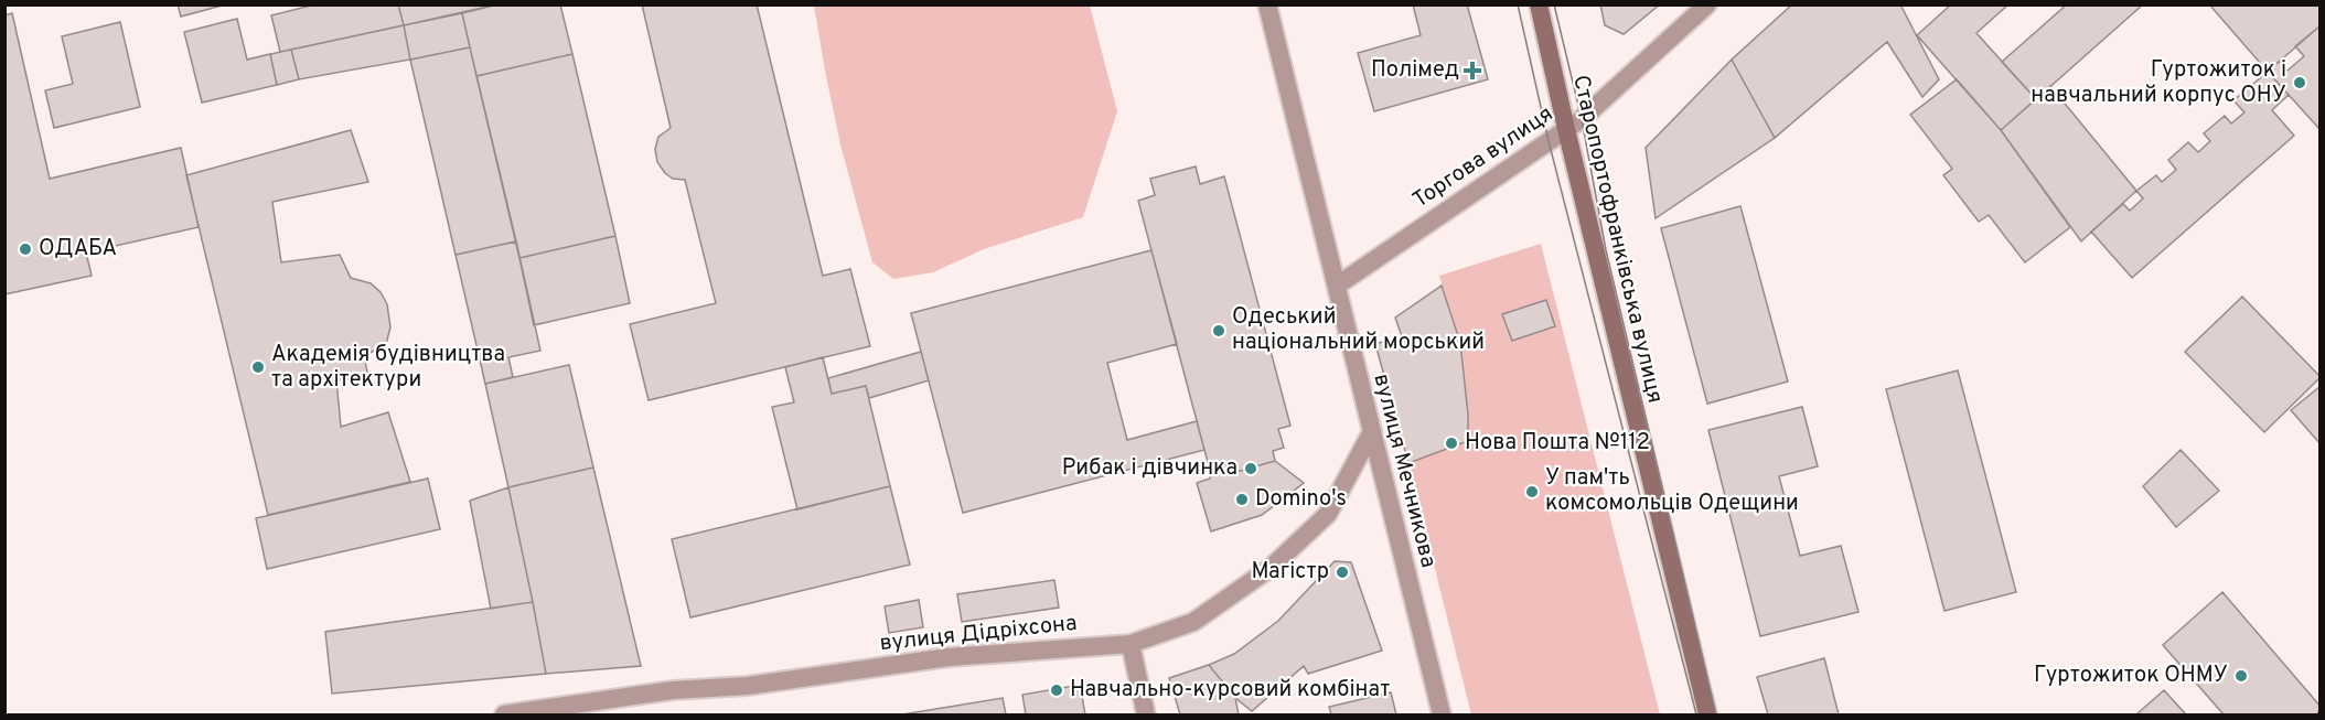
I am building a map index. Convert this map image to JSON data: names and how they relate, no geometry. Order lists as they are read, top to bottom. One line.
{"streets":{"main road":["Старопортофранківська вулиця"],"street":["Торгова вулиця","вулиця Мечникова","вулиця Дідріхсона"]},"crossings":[["Торгова вулиця","Старопортофранківська вулиця"],["Торгова вулиця","вулиця Мечникова"],["вулиця Мечникова","вулиця Дідріхсона"]],"places":{"health":["Полімед"],"other":["Гуртожиток і навчальний корпус ОНУ","ОДАБА","Одеський національний морський","Академія будівництва та архітектури","Нова Пошта №112","Рибак і дівчинка","У пам'ть комсомольців Одещини","Domino's","Магiстр","Гуртожиток ОНМУ","Навчально-курсовий комбінат"]}}
